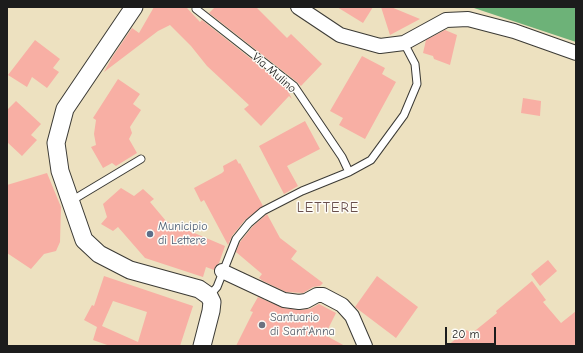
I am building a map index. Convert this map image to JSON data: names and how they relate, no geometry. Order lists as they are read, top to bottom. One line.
{"streets":{"lane":["Via Mulino"]},"districts":["LETTERE"],"places":["Municipio di Lettere","Santuario di Sant'Anna"],"scale_bar":"20 m"}
